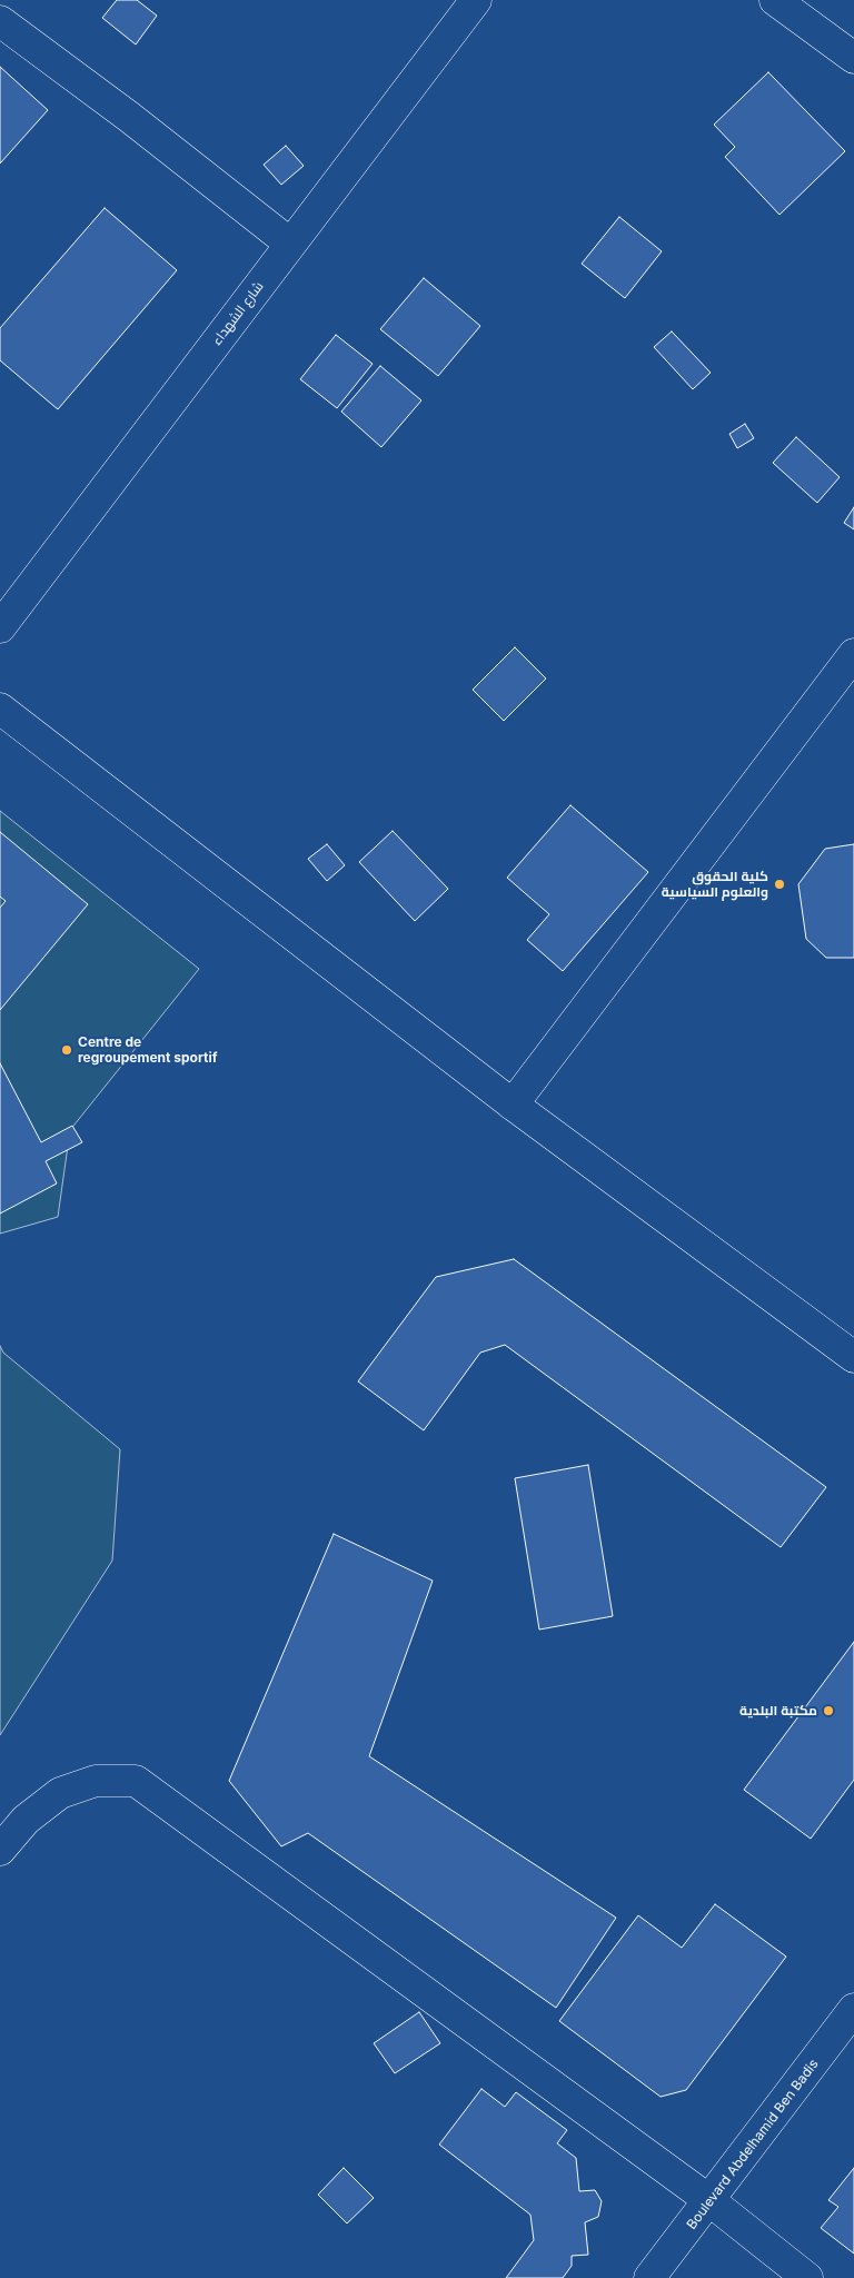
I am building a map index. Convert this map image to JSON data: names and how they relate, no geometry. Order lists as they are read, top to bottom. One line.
{"streets":{"street":["شارع الشهداء","Boulevard Abdelhamid Ben Badis"]},"places":["كلية الحقوق والعلوم السياسية","Centre de regroupement sportif","مكتبة البلدية"]}
